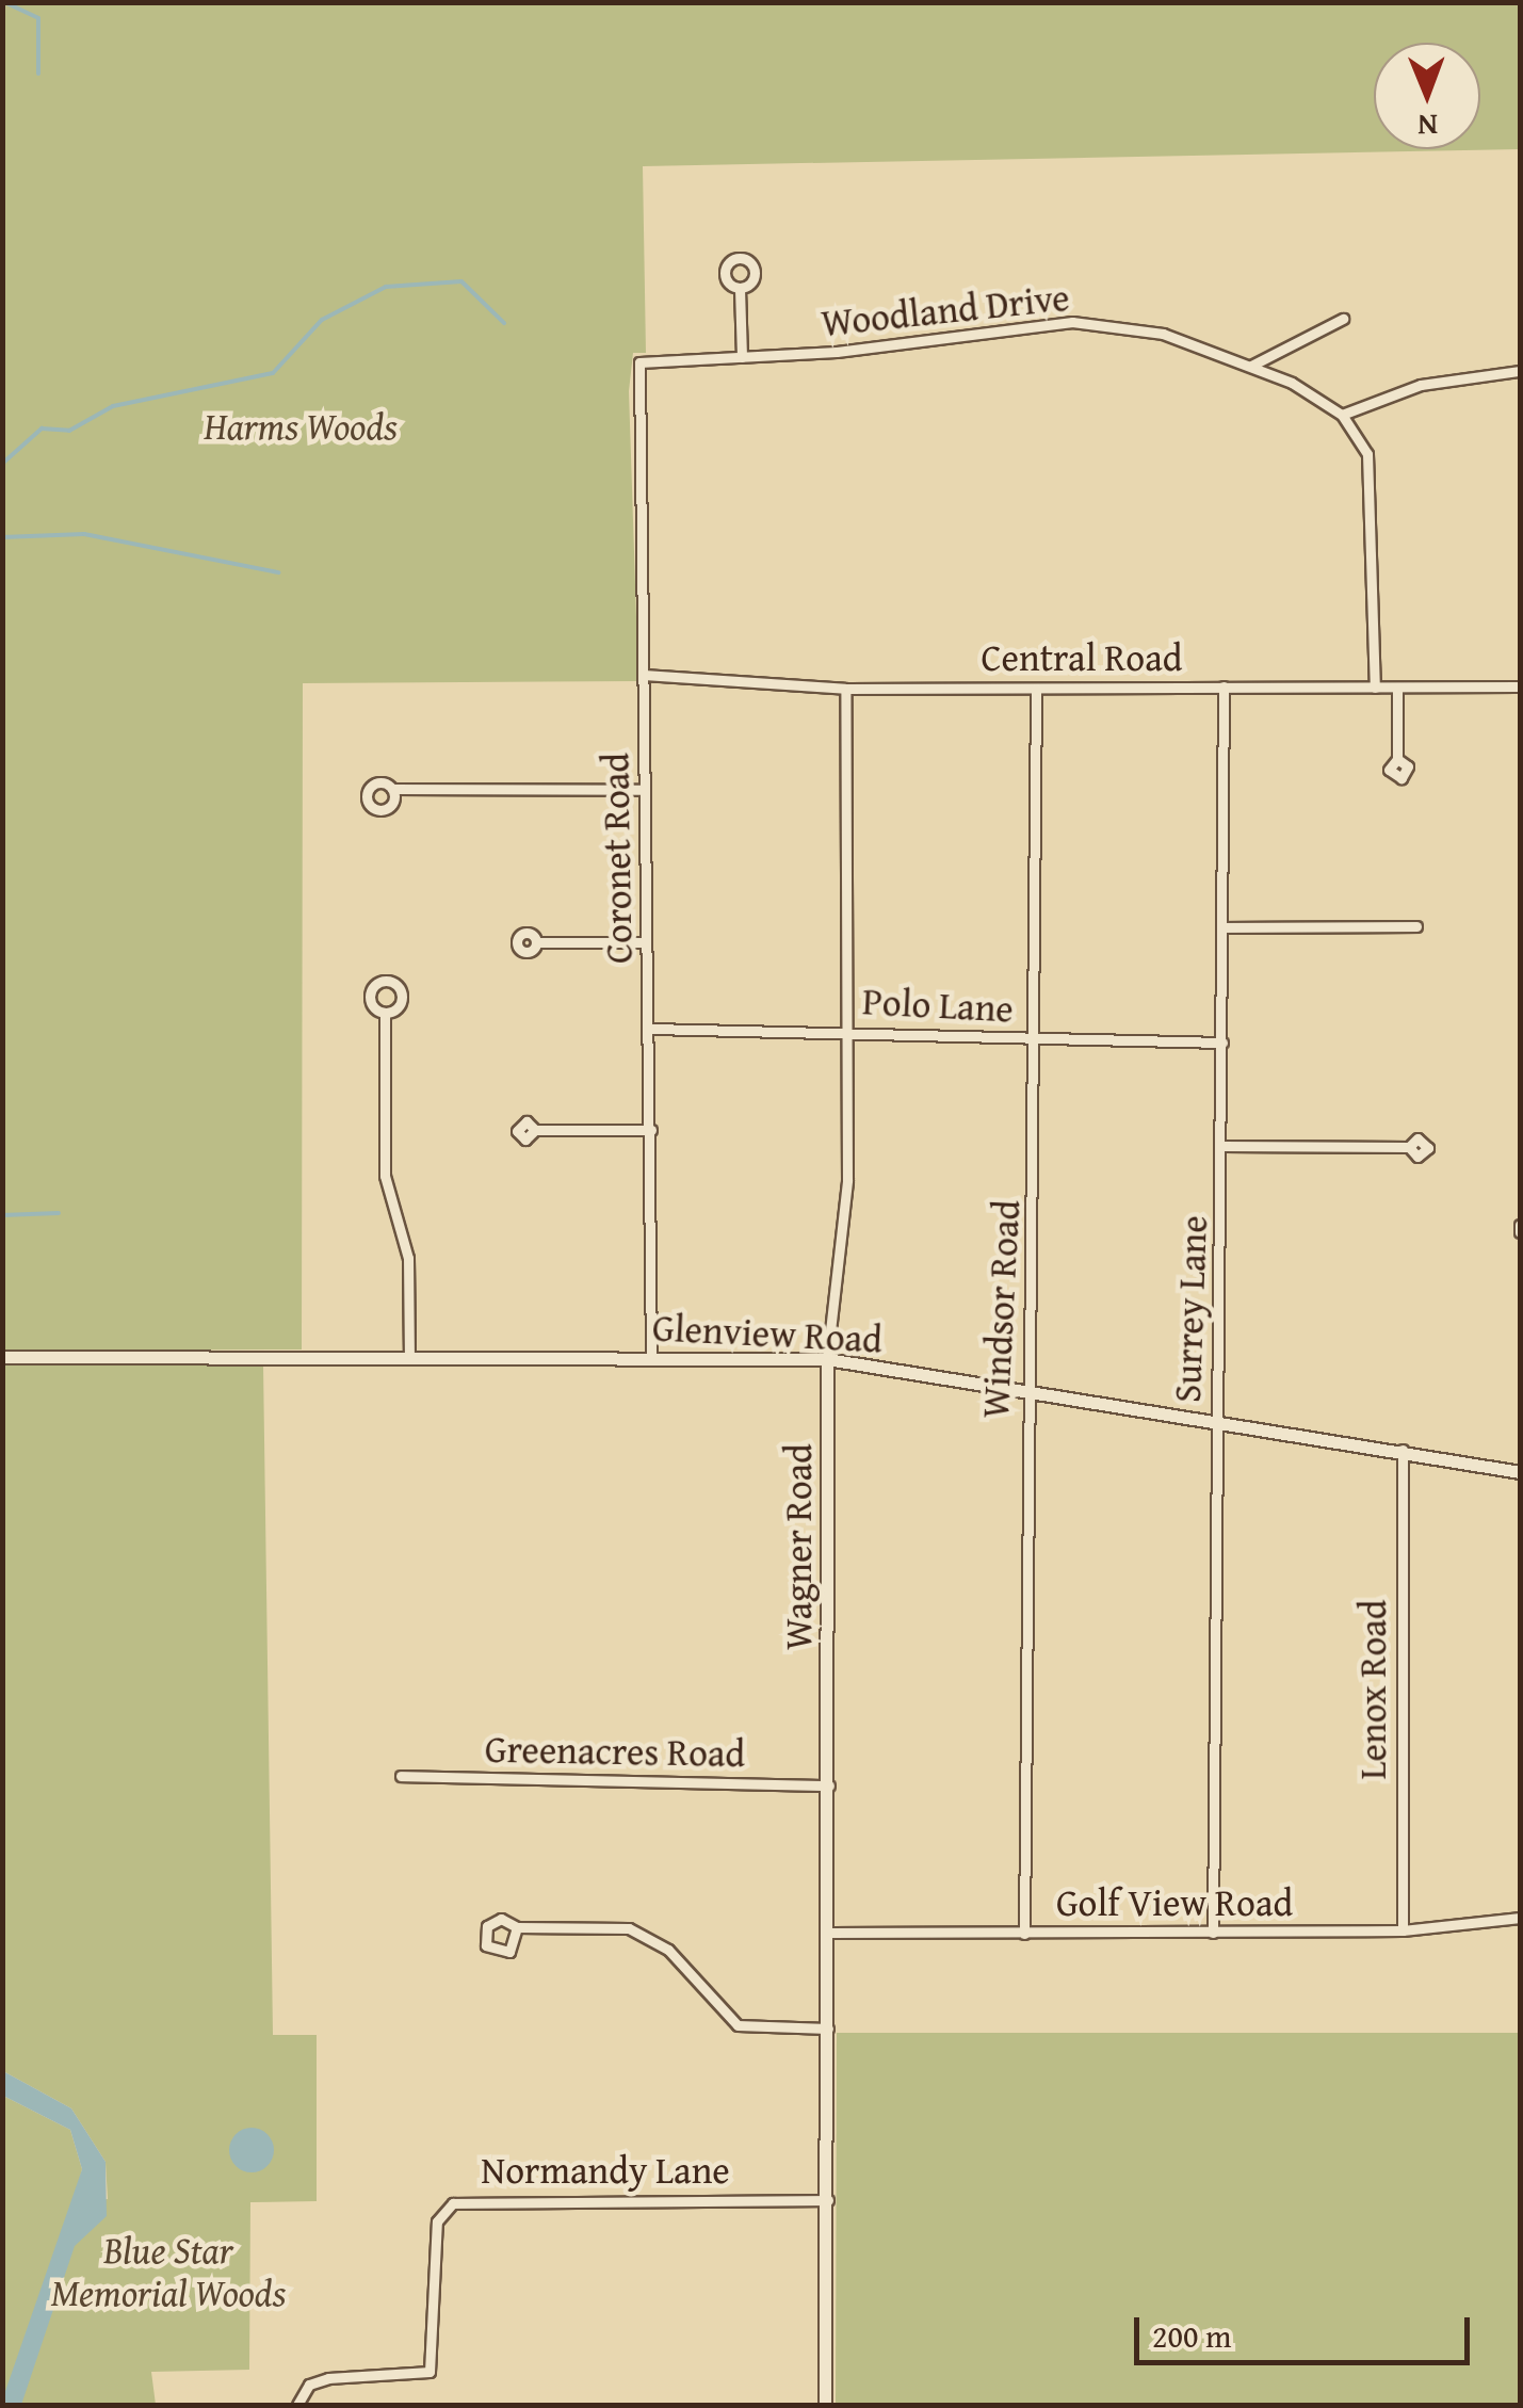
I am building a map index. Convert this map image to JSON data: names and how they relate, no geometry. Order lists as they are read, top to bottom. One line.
{"streets":{"main road":["Glenview Road","Wagner Road"],"street":["Woodland Drive","Central Road","Coronet Road","Polo Lane","Windsor Road","Surrey Lane","Lenox Road","Greenacres Road","Golf View Road","Normandy Lane"]},"crossings":[["Woodland Drive","Coronet Road"],["Central Road","Coronet Road"],["Central Road","Windsor Road"],["Central Road","Surrey Lane"],["Central Road","Wagner Road"],["Coronet Road","Polo Lane"],["Coronet Road","Glenview Road"],["Polo Lane","Windsor Road"],["Polo Lane","Surrey Lane"],["Polo Lane","Wagner Road"],["Windsor Road","Glenview Road"],["Windsor Road","Golf View Road"],["Surrey Lane","Glenview Road"],["Surrey Lane","Golf View Road"],["Glenview Road","Wagner Road"],["Glenview Road","Lenox Road"],["Wagner Road","Greenacres Road"],["Wagner Road","Golf View Road"],["Wagner Road","Normandy Lane"],["Lenox Road","Golf View Road"]],"parks":["Harms Woods","Blue Star Memorial Woods"],"scale_bar":"200 m","north":"bottom"}
